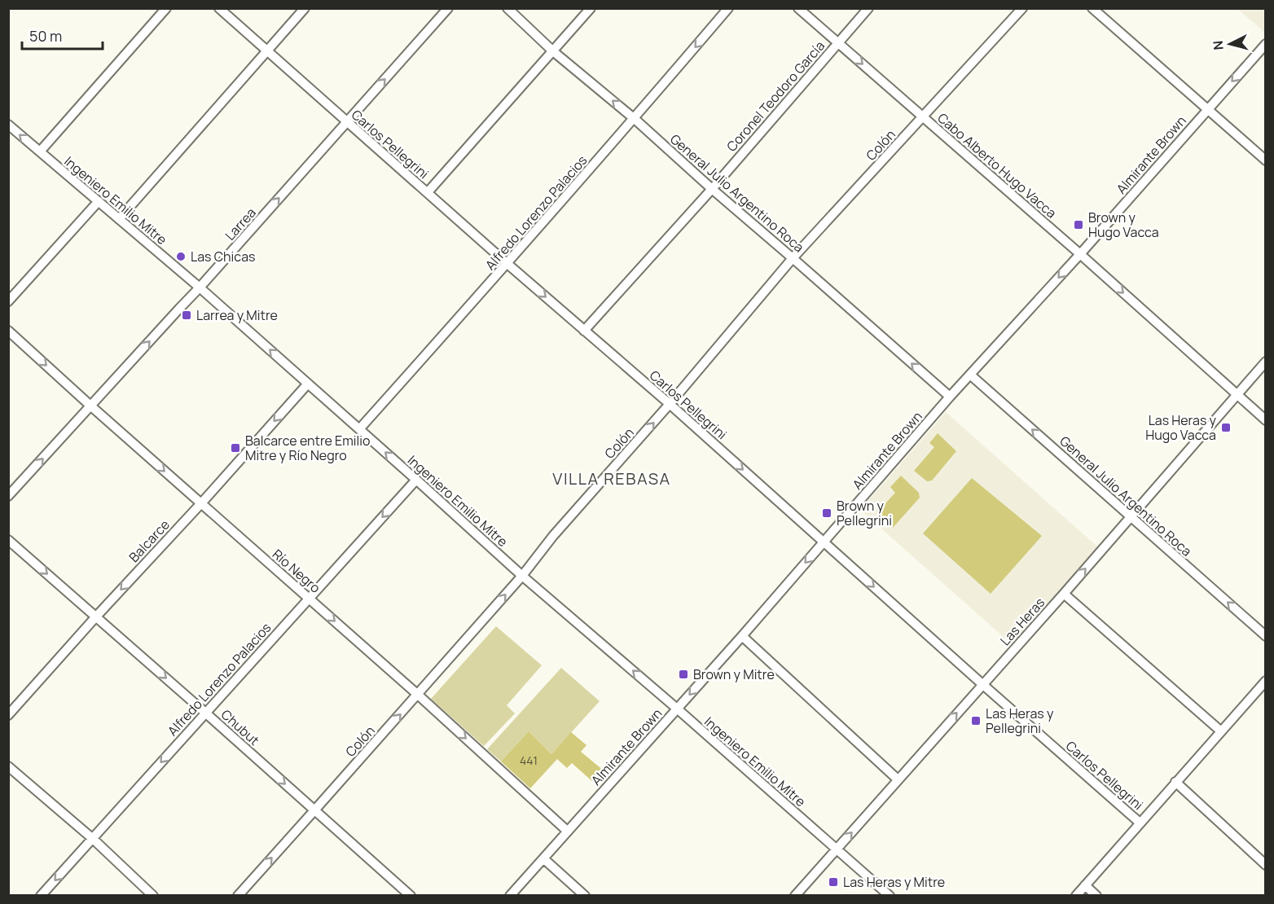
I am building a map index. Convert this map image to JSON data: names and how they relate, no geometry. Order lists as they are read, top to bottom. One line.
{"streets":{"street":["Coronel Teodoro García","Carlos Pellegrini","Colón","Almirante Brown","Cabo Alberto Hugo Vacca","General Julio Argentino Roca","Ingeniero Emilio Mitre","Alfredo Lorenzo Palacios","Larrea","Balcarce","Río Negro","Las Heras","Chubut"]},"crossings":[["Coronel Teodoro García","Carlos Pellegrini"],["Coronel Teodoro García","Cabo Alberto Hugo Vacca"],["Coronel Teodoro García","General Julio Argentino Roca"],["Carlos Pellegrini","Colón"],["Carlos Pellegrini","Almirante Brown"],["Carlos Pellegrini","Alfredo Lorenzo Palacios"],["Carlos Pellegrini","Larrea"],["Carlos Pellegrini","Las Heras"],["Colón","Cabo Alberto Hugo Vacca"],["Colón","General Julio Argentino Roca"],["Colón","Ingeniero Emilio Mitre"],["Colón","Río Negro"],["Colón","Chubut"],["Almirante Brown","Cabo Alberto Hugo Vacca"],["Almirante Brown","General Julio Argentino Roca"],["Almirante Brown","Ingeniero Emilio Mitre"],["Almirante Brown","Río Negro"],["Cabo Alberto Hugo Vacca","Las Heras"],["General Julio Argentino Roca","Alfredo Lorenzo Palacios"],["General Julio Argentino Roca","Las Heras"],["Ingeniero Emilio Mitre","Alfredo Lorenzo Palacios"],["Ingeniero Emilio Mitre","Larrea"],["Ingeniero Emilio Mitre","Balcarce"],["Ingeniero Emilio Mitre","Las Heras"],["Alfredo Lorenzo Palacios","Río Negro"],["Alfredo Lorenzo Palacios","Chubut"],["Larrea","Río Negro"],["Balcarce","Río Negro"],["Balcarce","Chubut"]],"one_way":["Carlos Pellegrini","Colón","Almirante Brown","Cabo Alberto Hugo Vacca","General Julio Argentino Roca","Ingeniero Emilio Mitre","Alfredo Lorenzo Palacios","Larrea","Balcarce","Río Negro","Las Heras","Chubut"],"districts":["VILLA REBASA"],"places":{"transit":["Brown y Hugo Vacca","Larrea y Mitre","Las Heras y Hugo Vacca","Balcarce entre Emilio Mitre y Río Negro","Brown y Pellegrini","Brown y Mitre","Las Heras y Pellegrini","Las Heras y Mitre"],"other":["Las Chicas"]},"house_numbers":["441"],"scale_bar":"50 m","north":"left"}
